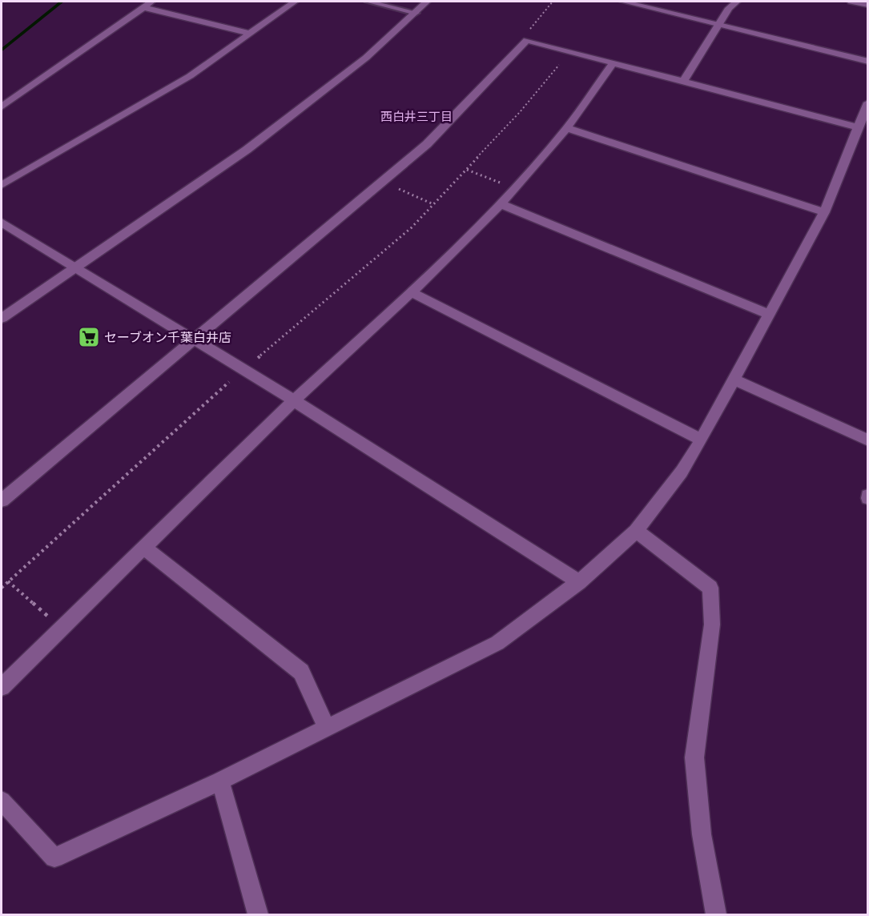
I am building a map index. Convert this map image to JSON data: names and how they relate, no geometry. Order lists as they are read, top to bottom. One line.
{"districts":["西白井三丁目"],"places":{"supermarket":["セーブオン千葉白井店"]}}
